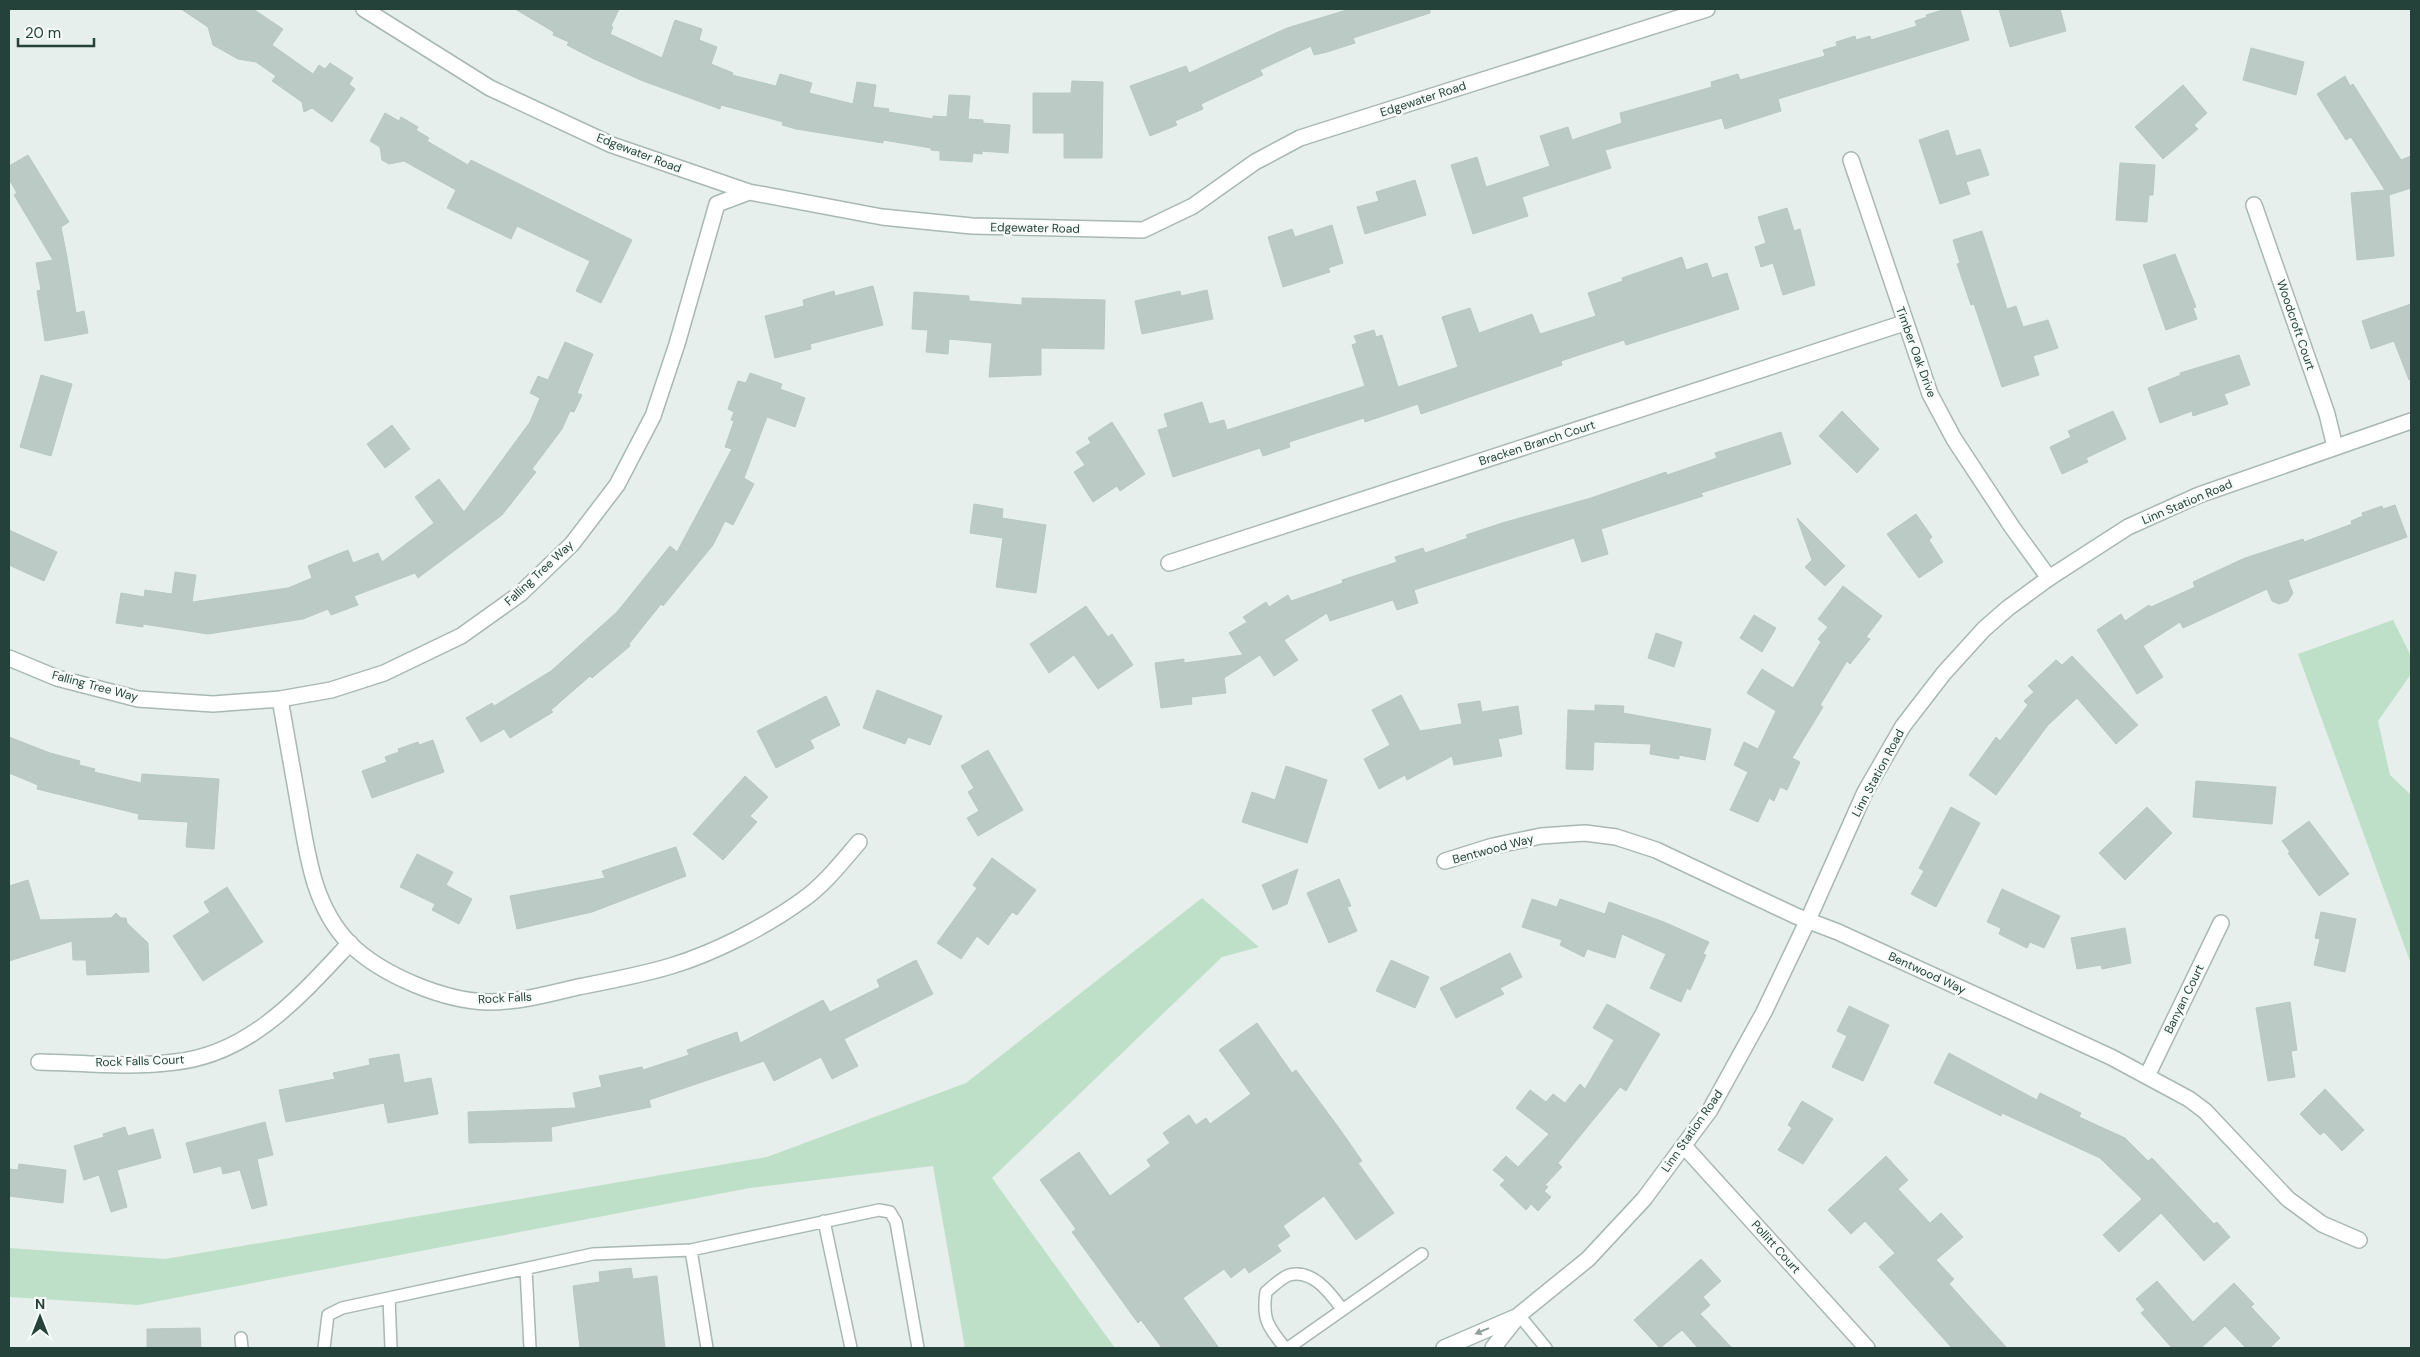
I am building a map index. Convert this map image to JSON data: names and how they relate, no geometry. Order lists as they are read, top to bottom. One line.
{"streets":{"street":["Edgewater Road","Woodcroft Court","Timber Oak Drive","Bracken Branch Court","Linn Station Road","Falling Tree Way","Bentwood Way","Rock Falls","Banyan Court","Rock Falls Court","Pollitt Court"]},"crossings":[["Edgewater Road","Falling Tree Way"],["Woodcroft Court","Linn Station Road"],["Timber Oak Drive","Bracken Branch Court"],["Timber Oak Drive","Linn Station Road"],["Linn Station Road","Bentwood Way"],["Linn Station Road","Pollitt Court"],["Falling Tree Way","Rock Falls"],["Bentwood Way","Banyan Court"],["Rock Falls","Rock Falls Court"]],"scale_bar":"20 m","north":"top"}
